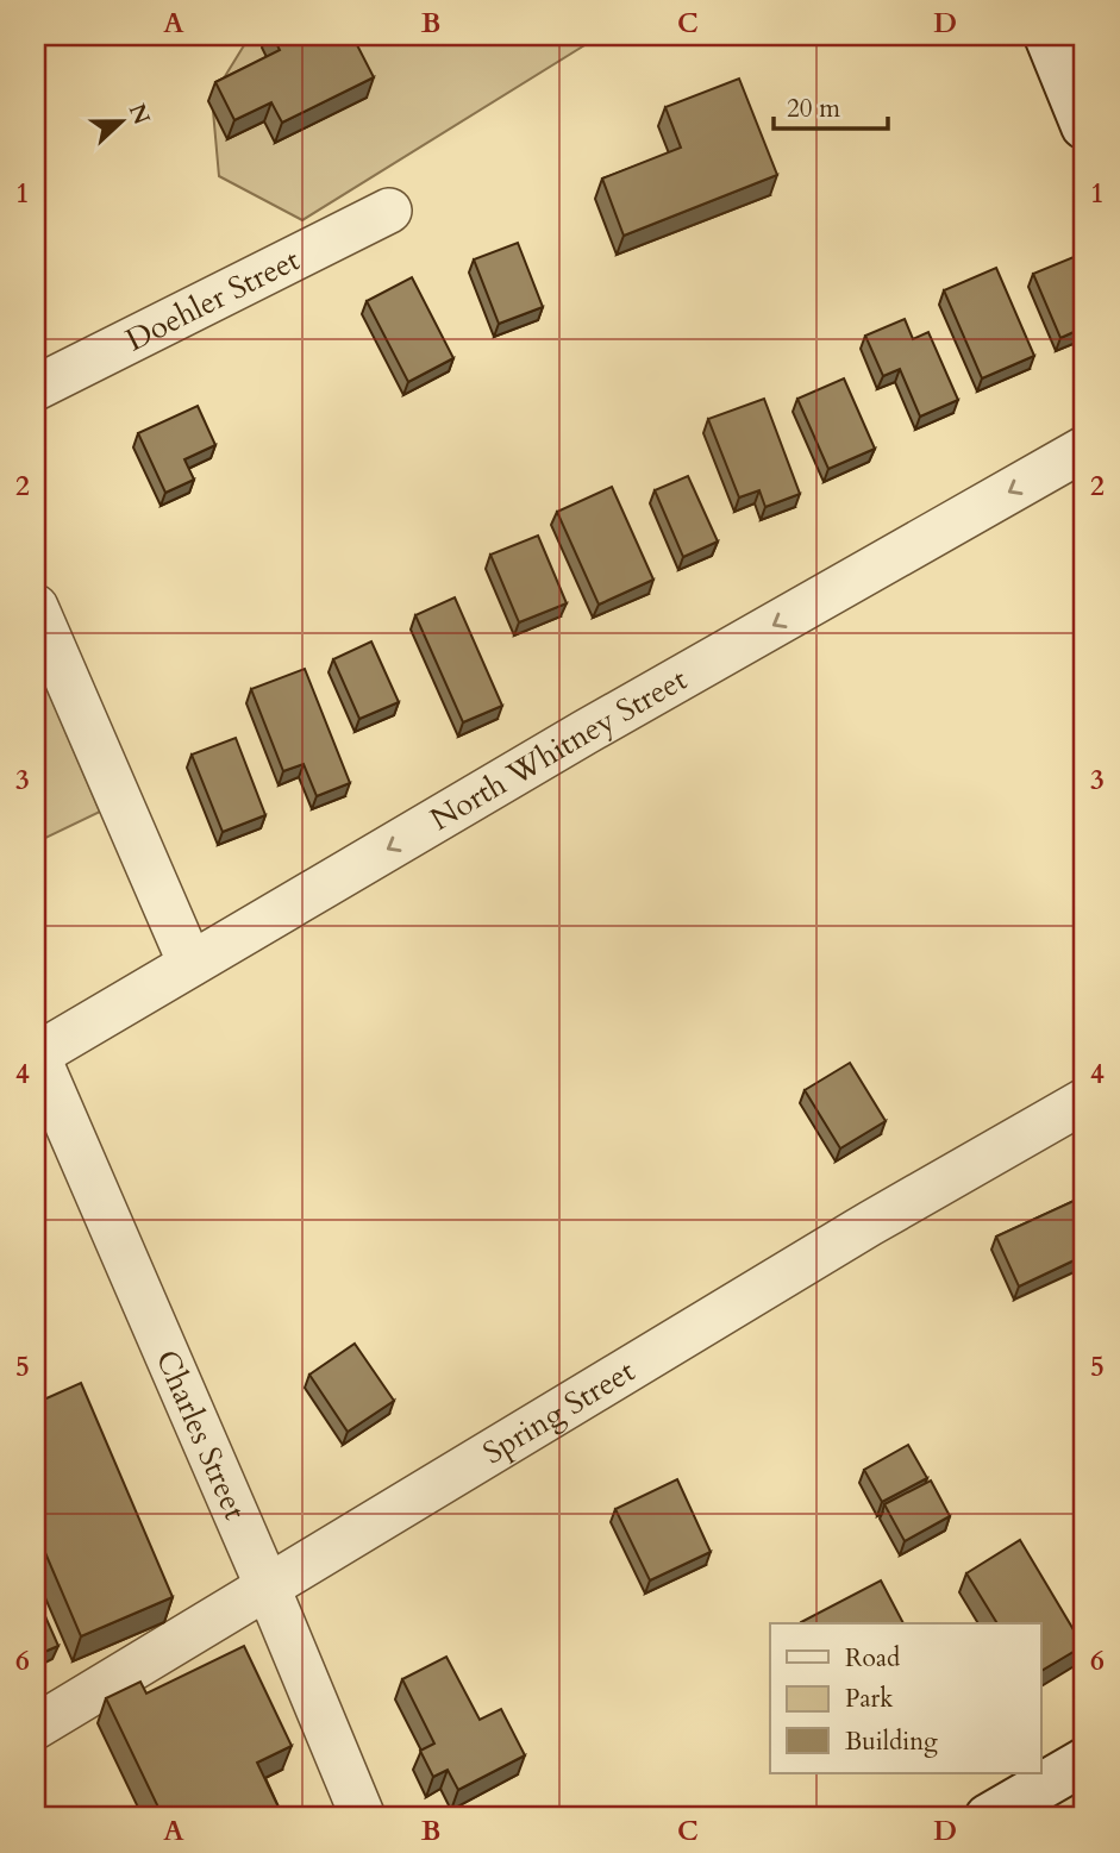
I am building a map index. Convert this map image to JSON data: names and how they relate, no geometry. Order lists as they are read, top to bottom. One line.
{"streets":{"street":["Doehler Street","North Whitney Street","Spring Street","Charles Street"]},"crossings":[["North Whitney Street","Charles Street"],["Spring Street","Charles Street"]],"one_way":["North Whitney Street"],"legend":["Road","Park","Building"],"scale_bar":"20 m","north":"right","grid":{"columns":["A","B","C","D"],"rows":["1","2","3","4","5","6"]}}
